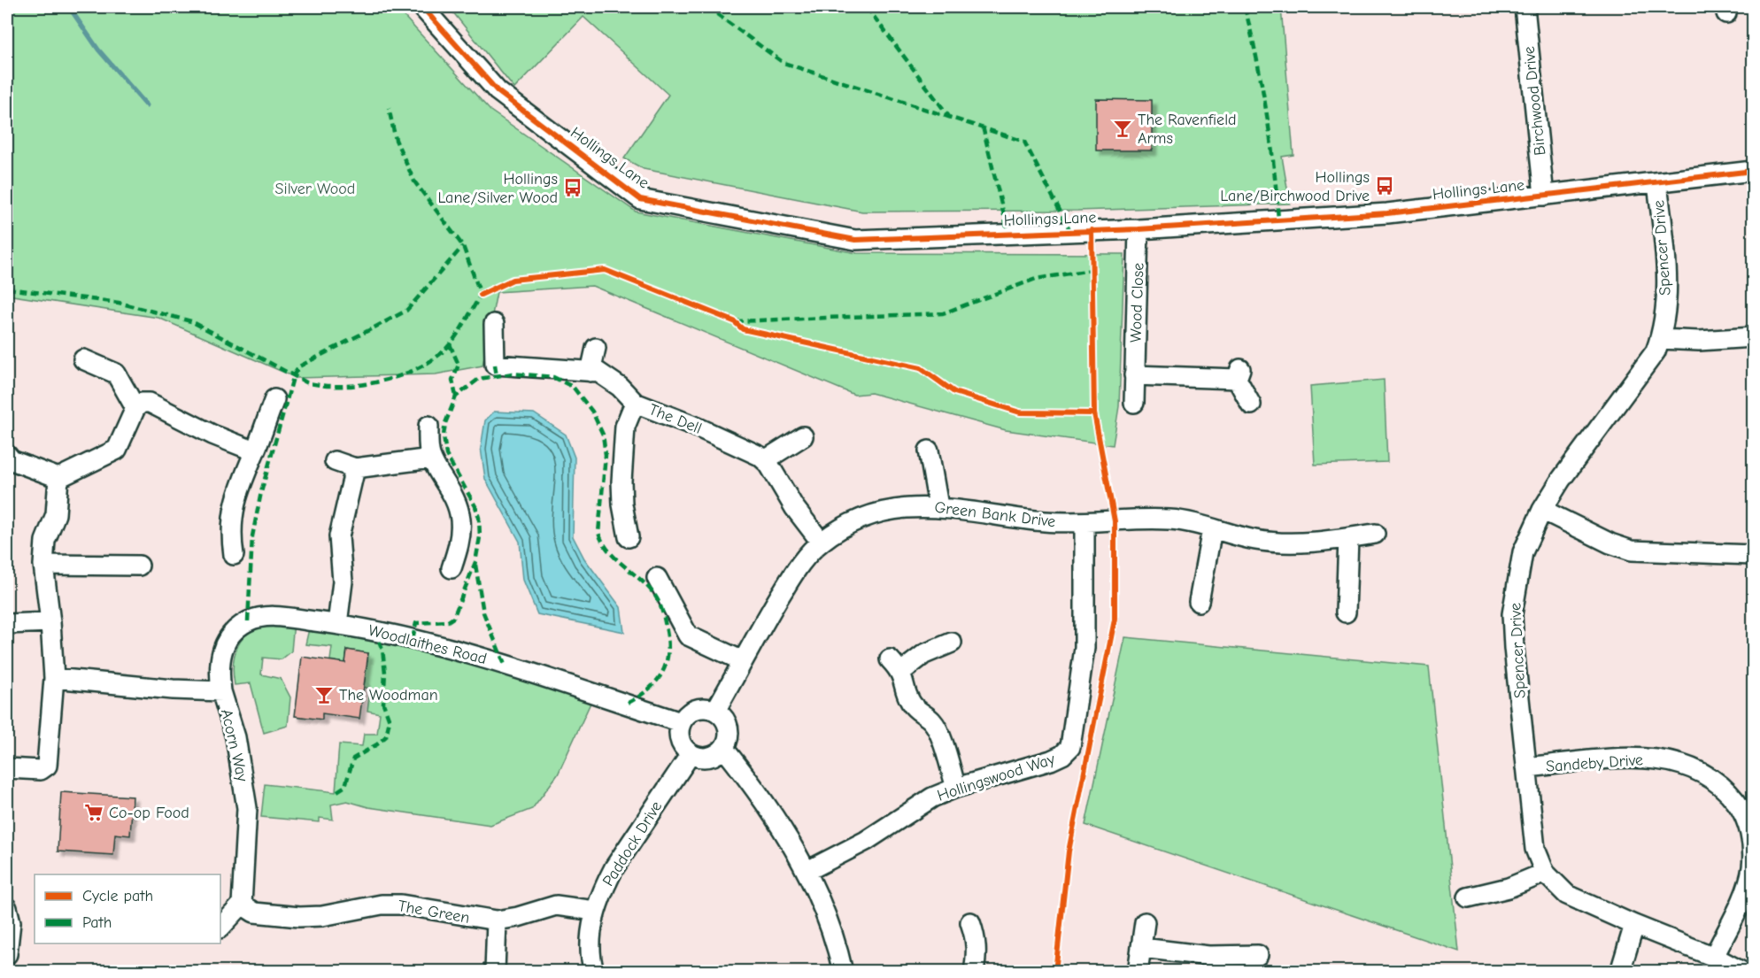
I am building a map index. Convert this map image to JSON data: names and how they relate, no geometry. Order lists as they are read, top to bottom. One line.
{"streets":{"street":["Birchwood Drive","Hollings Lane","Spencer Drive","Wood Close","The Dell","Green Bank Drive","Woodlaithes Road","Acorn Way","Sandeby Drive","Hollingswood Way","Paddock Drive","The Green"]},"crossings":[["Birchwood Drive","Hollings Lane"],["Hollings Lane","Spencer Drive"],["Hollings Lane","Wood Close"],["Spencer Drive","Sandeby Drive"],["Green Bank Drive","Woodlaithes Road"],["Green Bank Drive","Hollingswood Way"],["Green Bank Drive","Paddock Drive"],["Woodlaithes Road","Acorn Way"],["Woodlaithes Road","Paddock Drive"],["Acorn Way","The Green"],["Paddock Drive","The Green"]],"parks":["Silver Wood"],"places":{"bar":["The Ravenfield Arms","The Woodman"],"bus stop":["Hollings Lane/Birchwood Drive","Hollings Lane/Silver Wood"],"supermarket":["Co-op Food"]},"legend":["Cycle path","Path"]}
